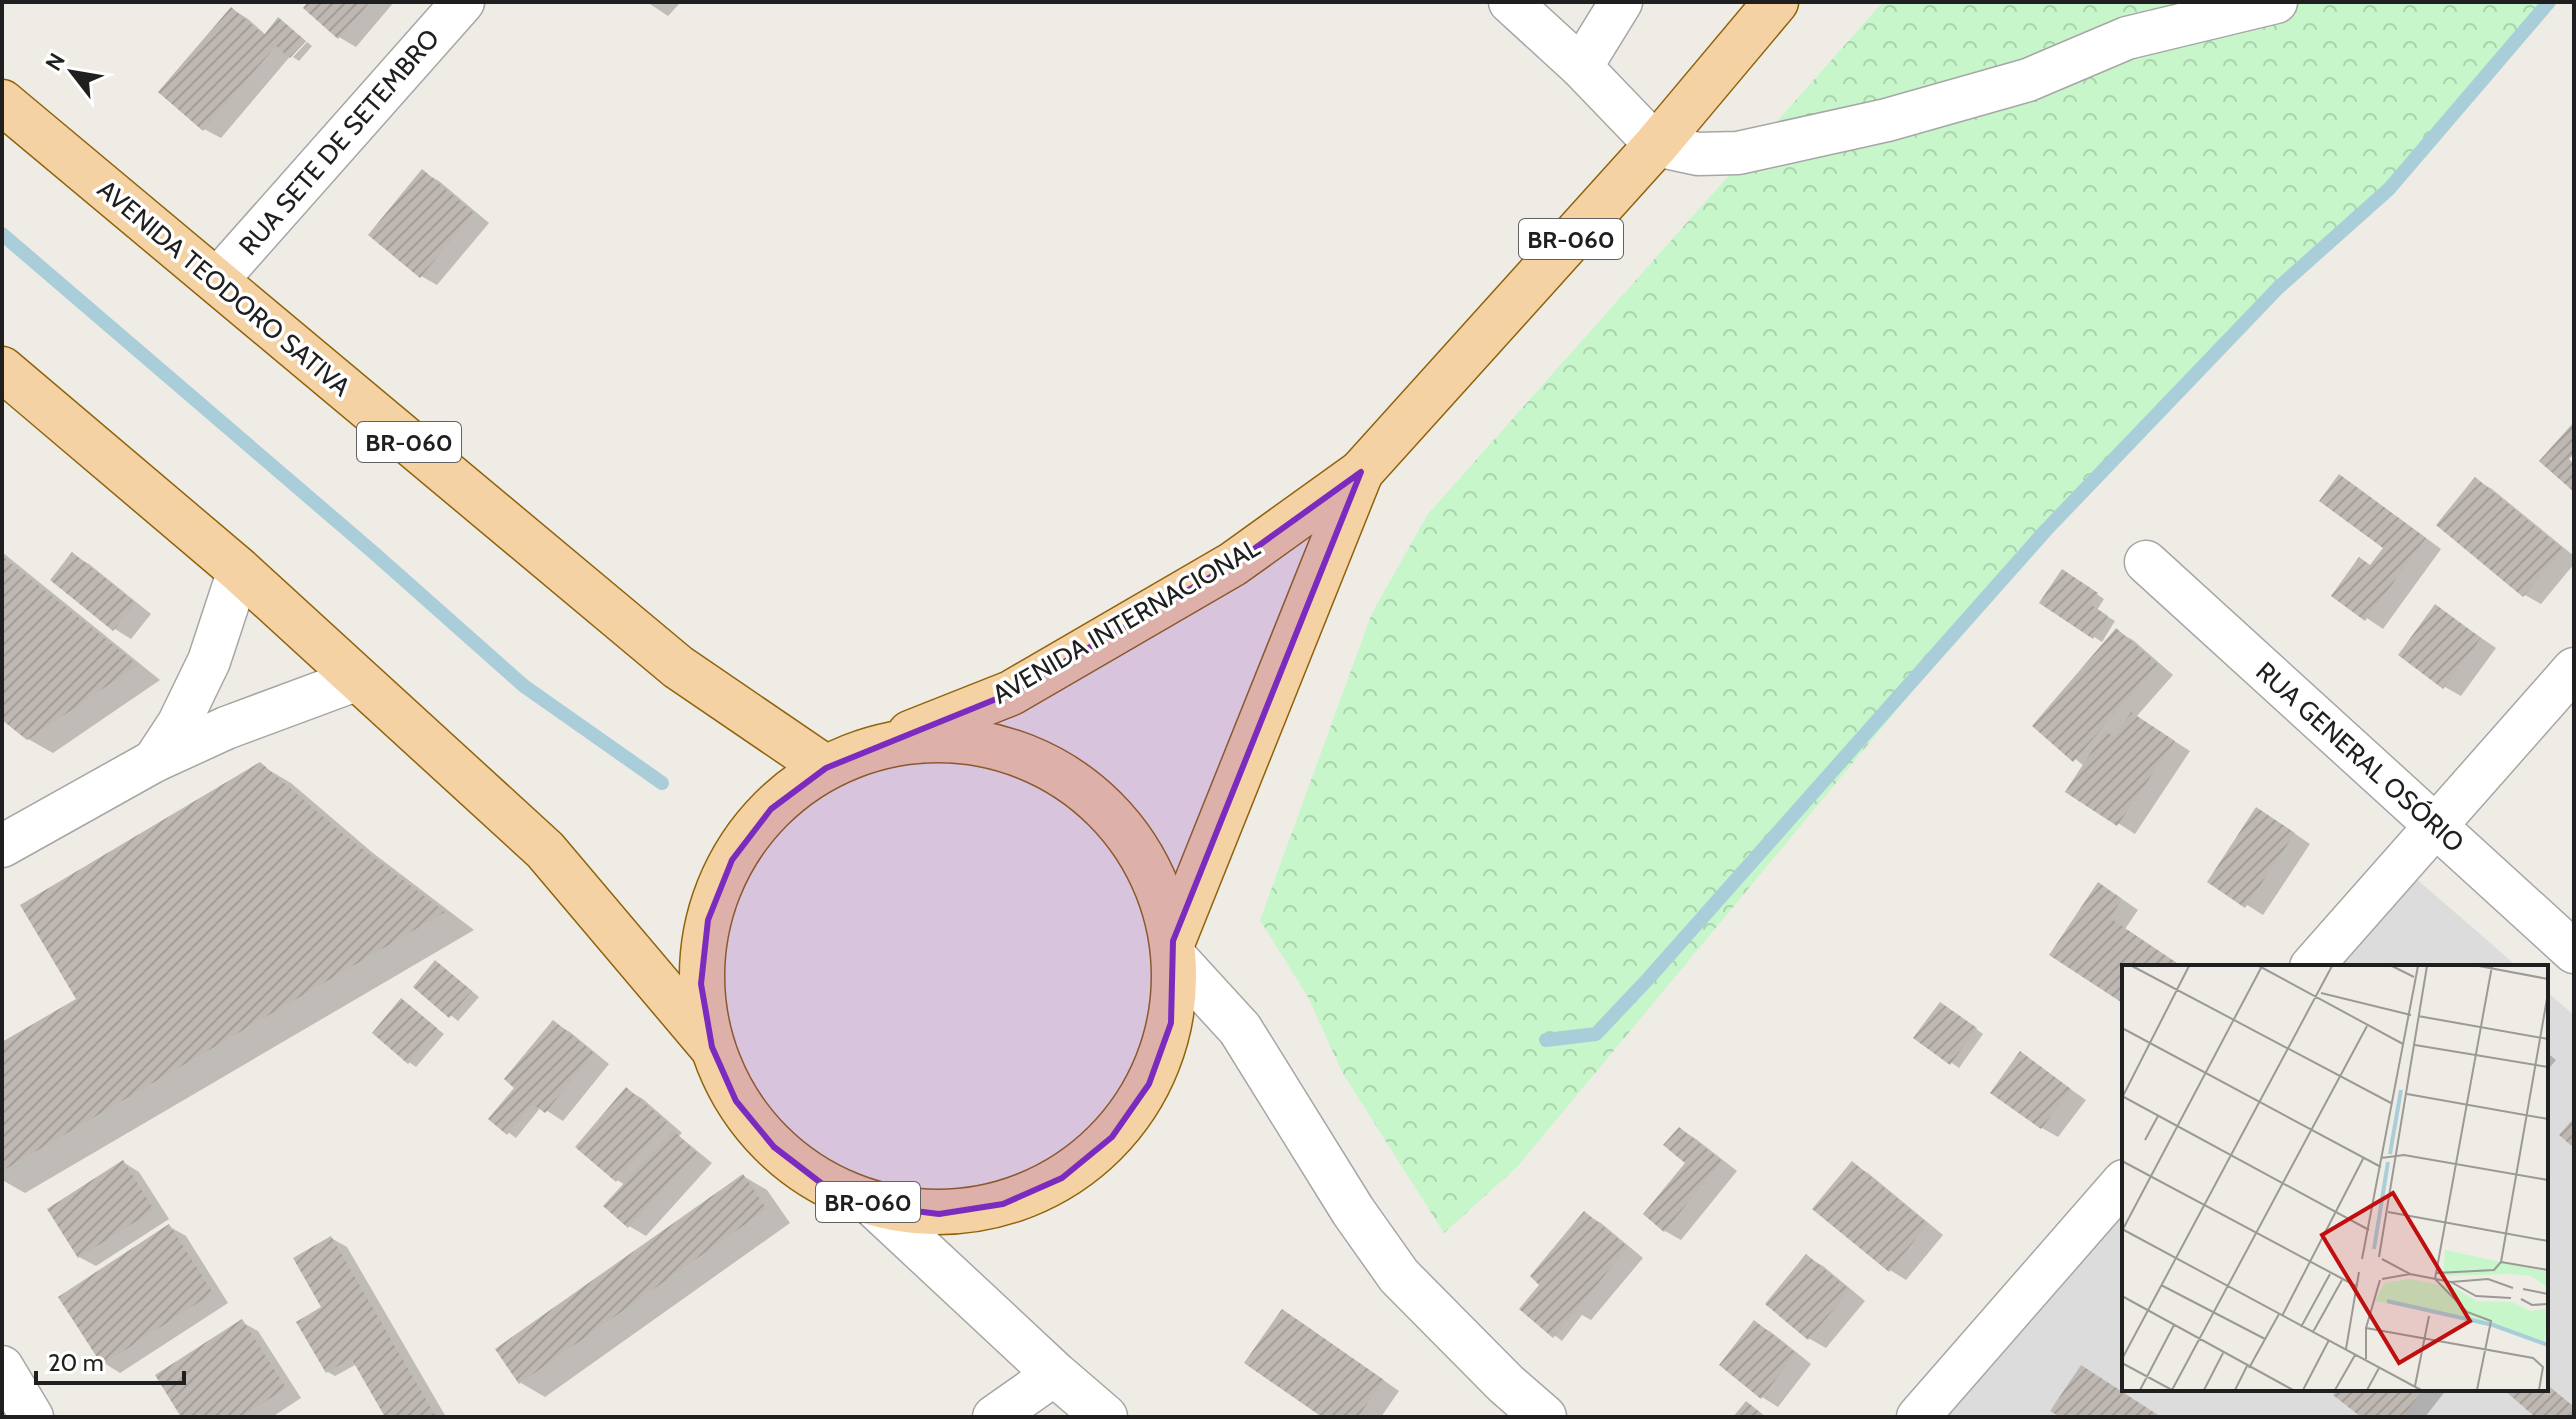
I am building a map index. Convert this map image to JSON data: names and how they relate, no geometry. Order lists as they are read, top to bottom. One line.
{"streets":{"main road":["BR-060","AVENIDA TEODORO SATIVA","AVENIDA INTERNACIONAL"],"street":["RUA SETE DE SETEMBRO","RUA GENERAL OSÓRIO"]},"crossings":[["RUA SETE DE SETEMBRO","AVENIDA TEODORO SATIVA"],["BR-060","AVENIDA TEODORO SATIVA"],["BR-060","AVENIDA INTERNACIONAL"]],"scale_bar":"20 m","north":"top left"}
